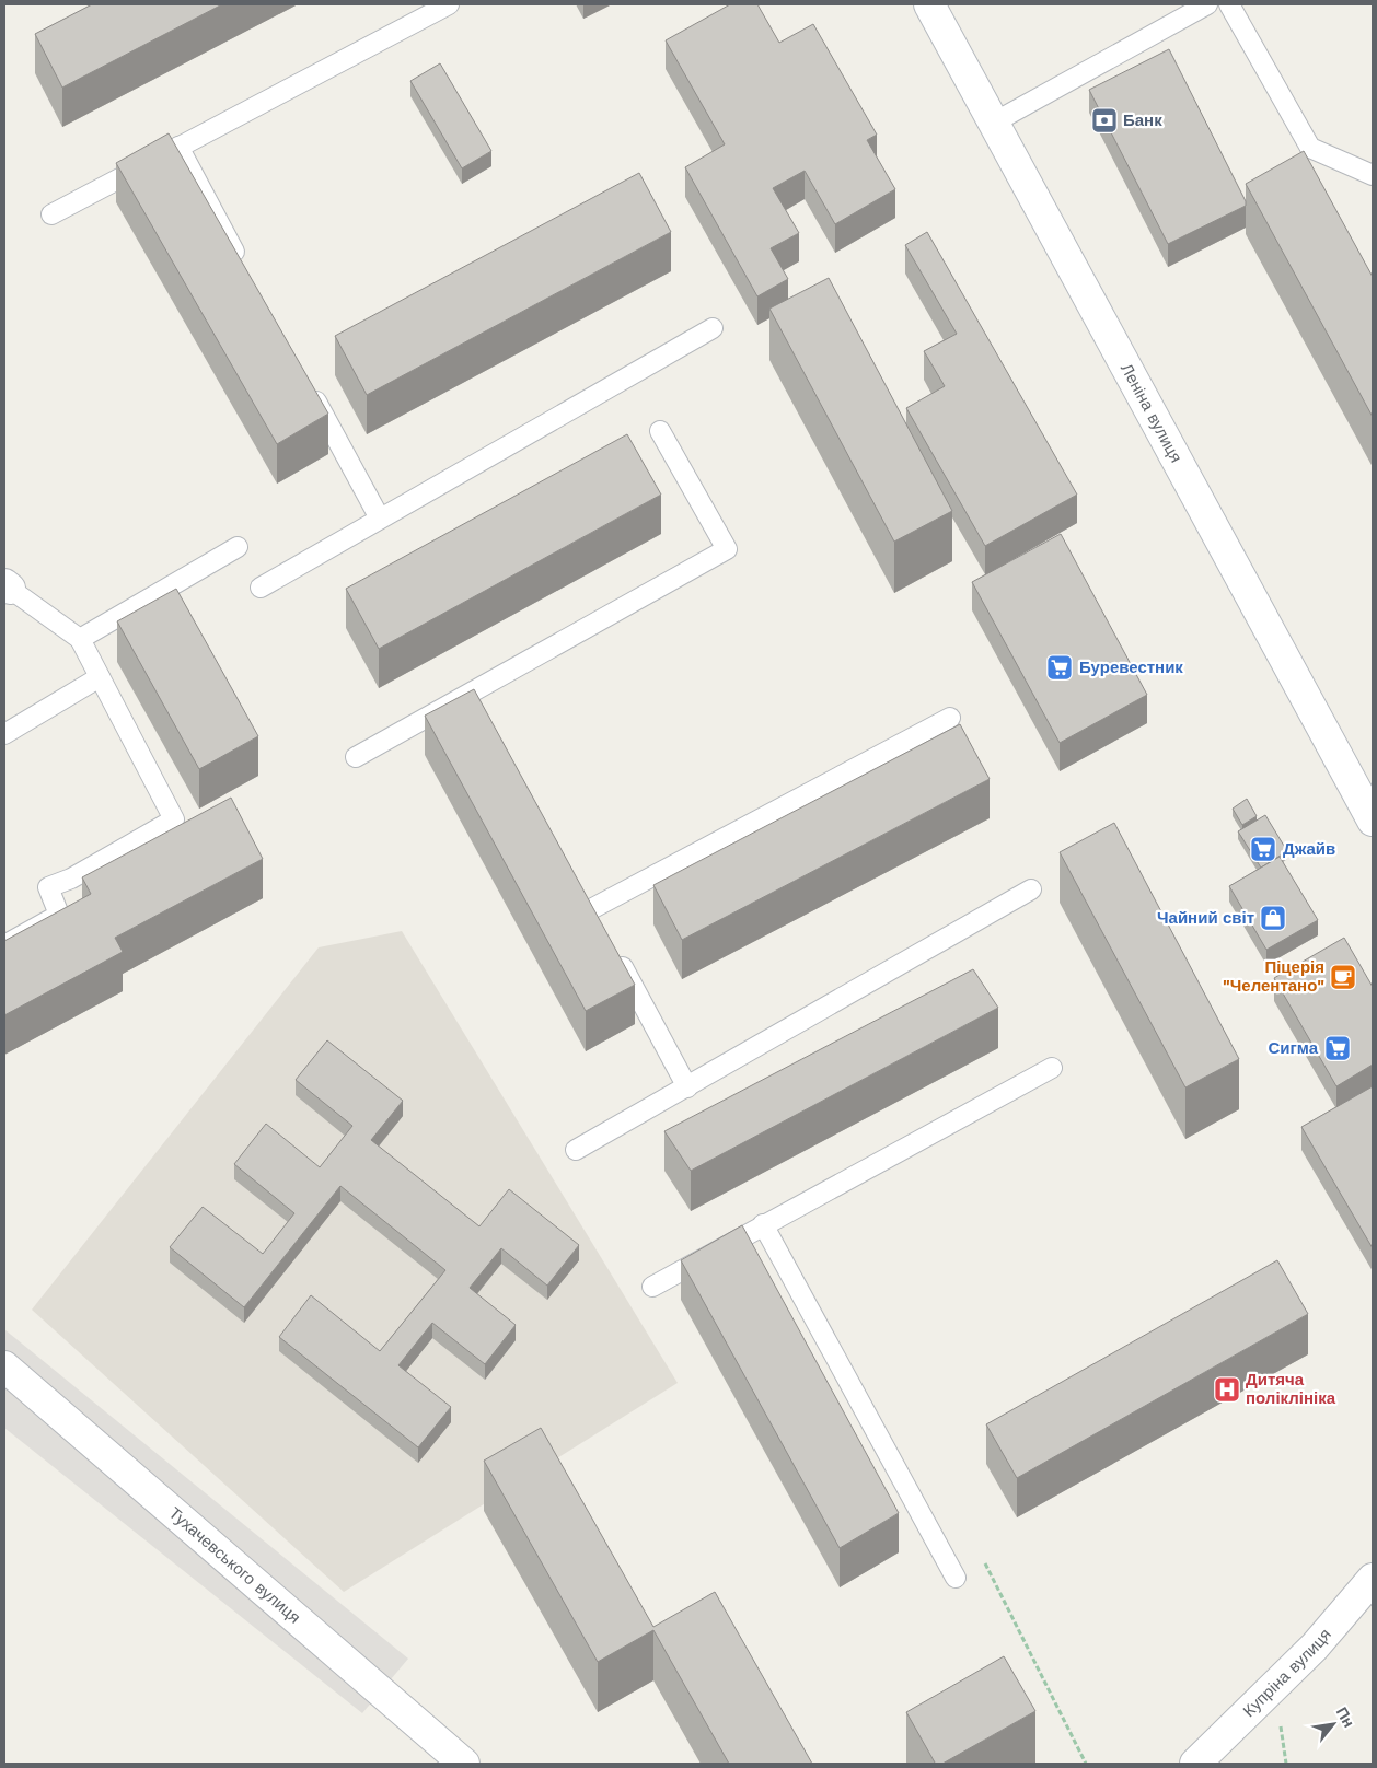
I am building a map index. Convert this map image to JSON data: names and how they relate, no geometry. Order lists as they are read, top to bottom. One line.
{"streets":{"street":["Леніна вулиця","Тухачевського вулиця","Купріна вулиця"]},"places":{"bank":["Банк"],"supermarket":["Буревестник","Джайв","Сигма"],"shop":["Чайний світ"],"cafe":["Піцерія \"Челентано\""],"hospital":["Дитяча поліклініка"]},"north":"top right"}
